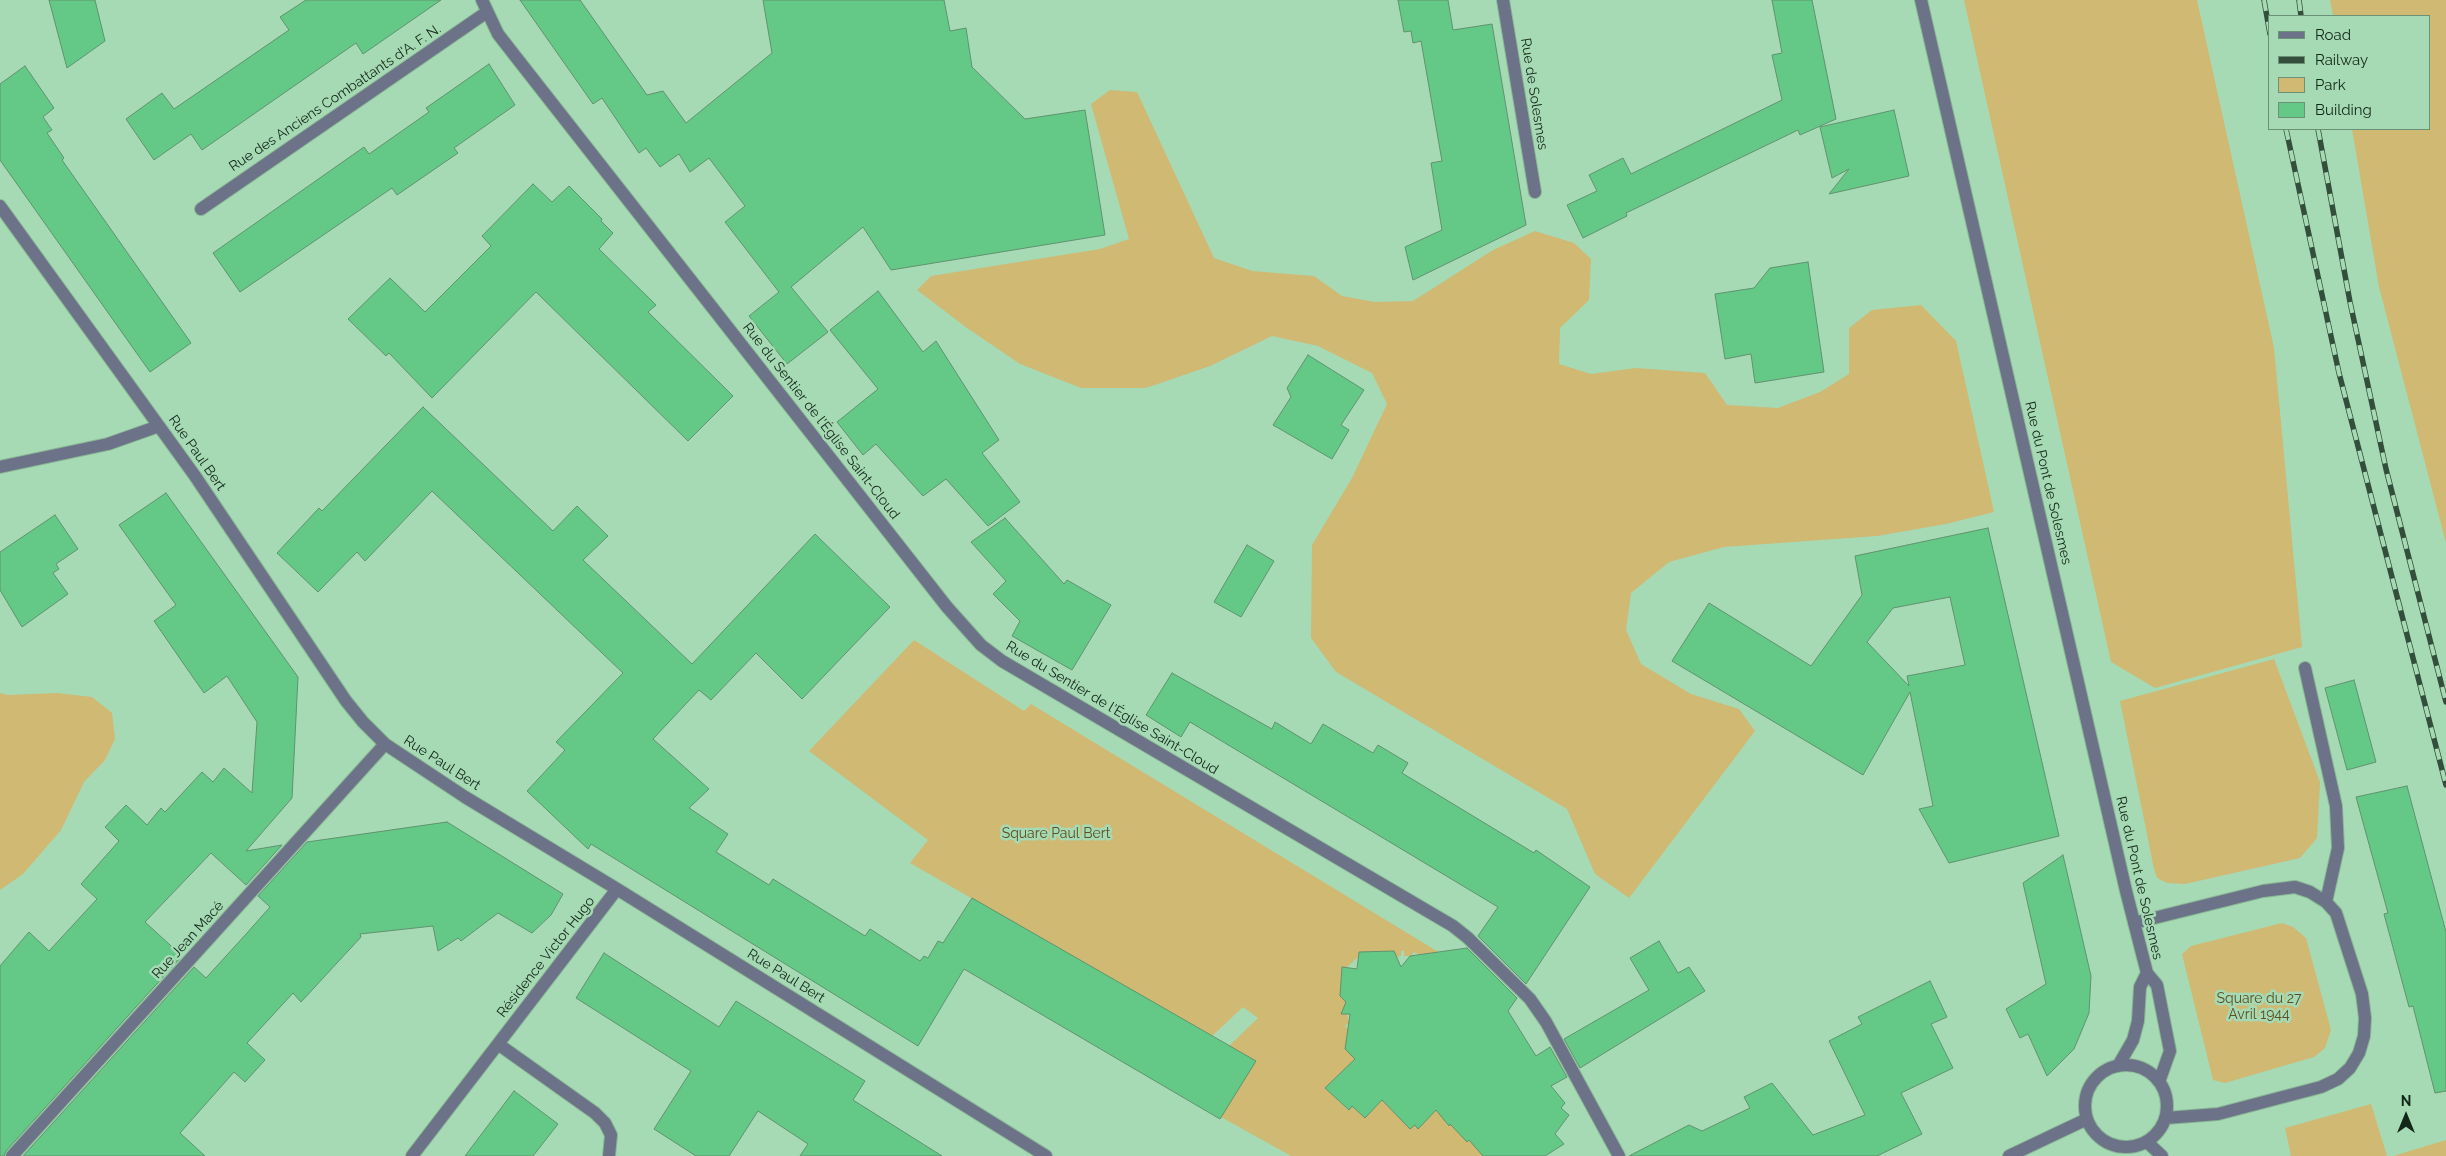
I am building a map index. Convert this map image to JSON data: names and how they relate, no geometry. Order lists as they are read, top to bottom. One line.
{"streets":{"street":["Rue de Solesmes","Rue des Anciens Combattants d'A. F. N.","Rue du Sentier de l'Église Saint-Cloud","Rue Paul Bert","Rue du Pont de Solesmes","Rue Jean Macé","Résidence Victor Hugo"]},"crossings":[["Rue des Anciens Combattants d'A. F. N.","Rue du Sentier de l'Église Saint-Cloud"],["Rue Paul Bert","Rue Jean Macé"],["Rue Paul Bert","Résidence Victor Hugo"]],"parks":["Square Paul Bert","Square du 27 Avril 1944"],"legend":["Road","Railway","Park","Building"],"north":"top"}
